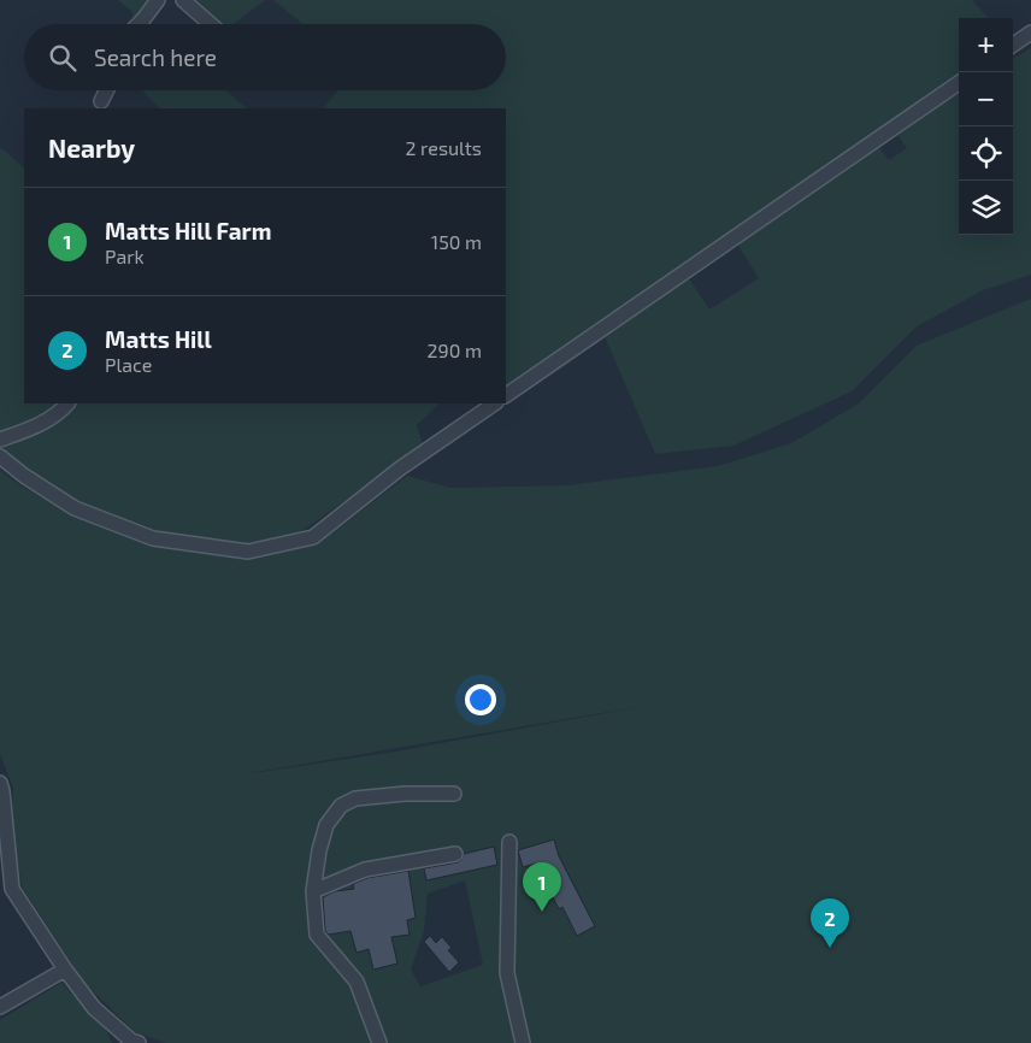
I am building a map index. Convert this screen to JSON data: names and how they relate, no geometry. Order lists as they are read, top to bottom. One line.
{"page":{"map_buttons":["+","−"],"search":"Search here","heading":["Nearby","2 results"],"list":[{"mark":"1","name":"Matts Hill Farm","note":"Park","value":"150 m"},{"mark":"2","name":"Matts Hill","note":"Place","value":"290 m"}],"pins":["1","2"]}}
